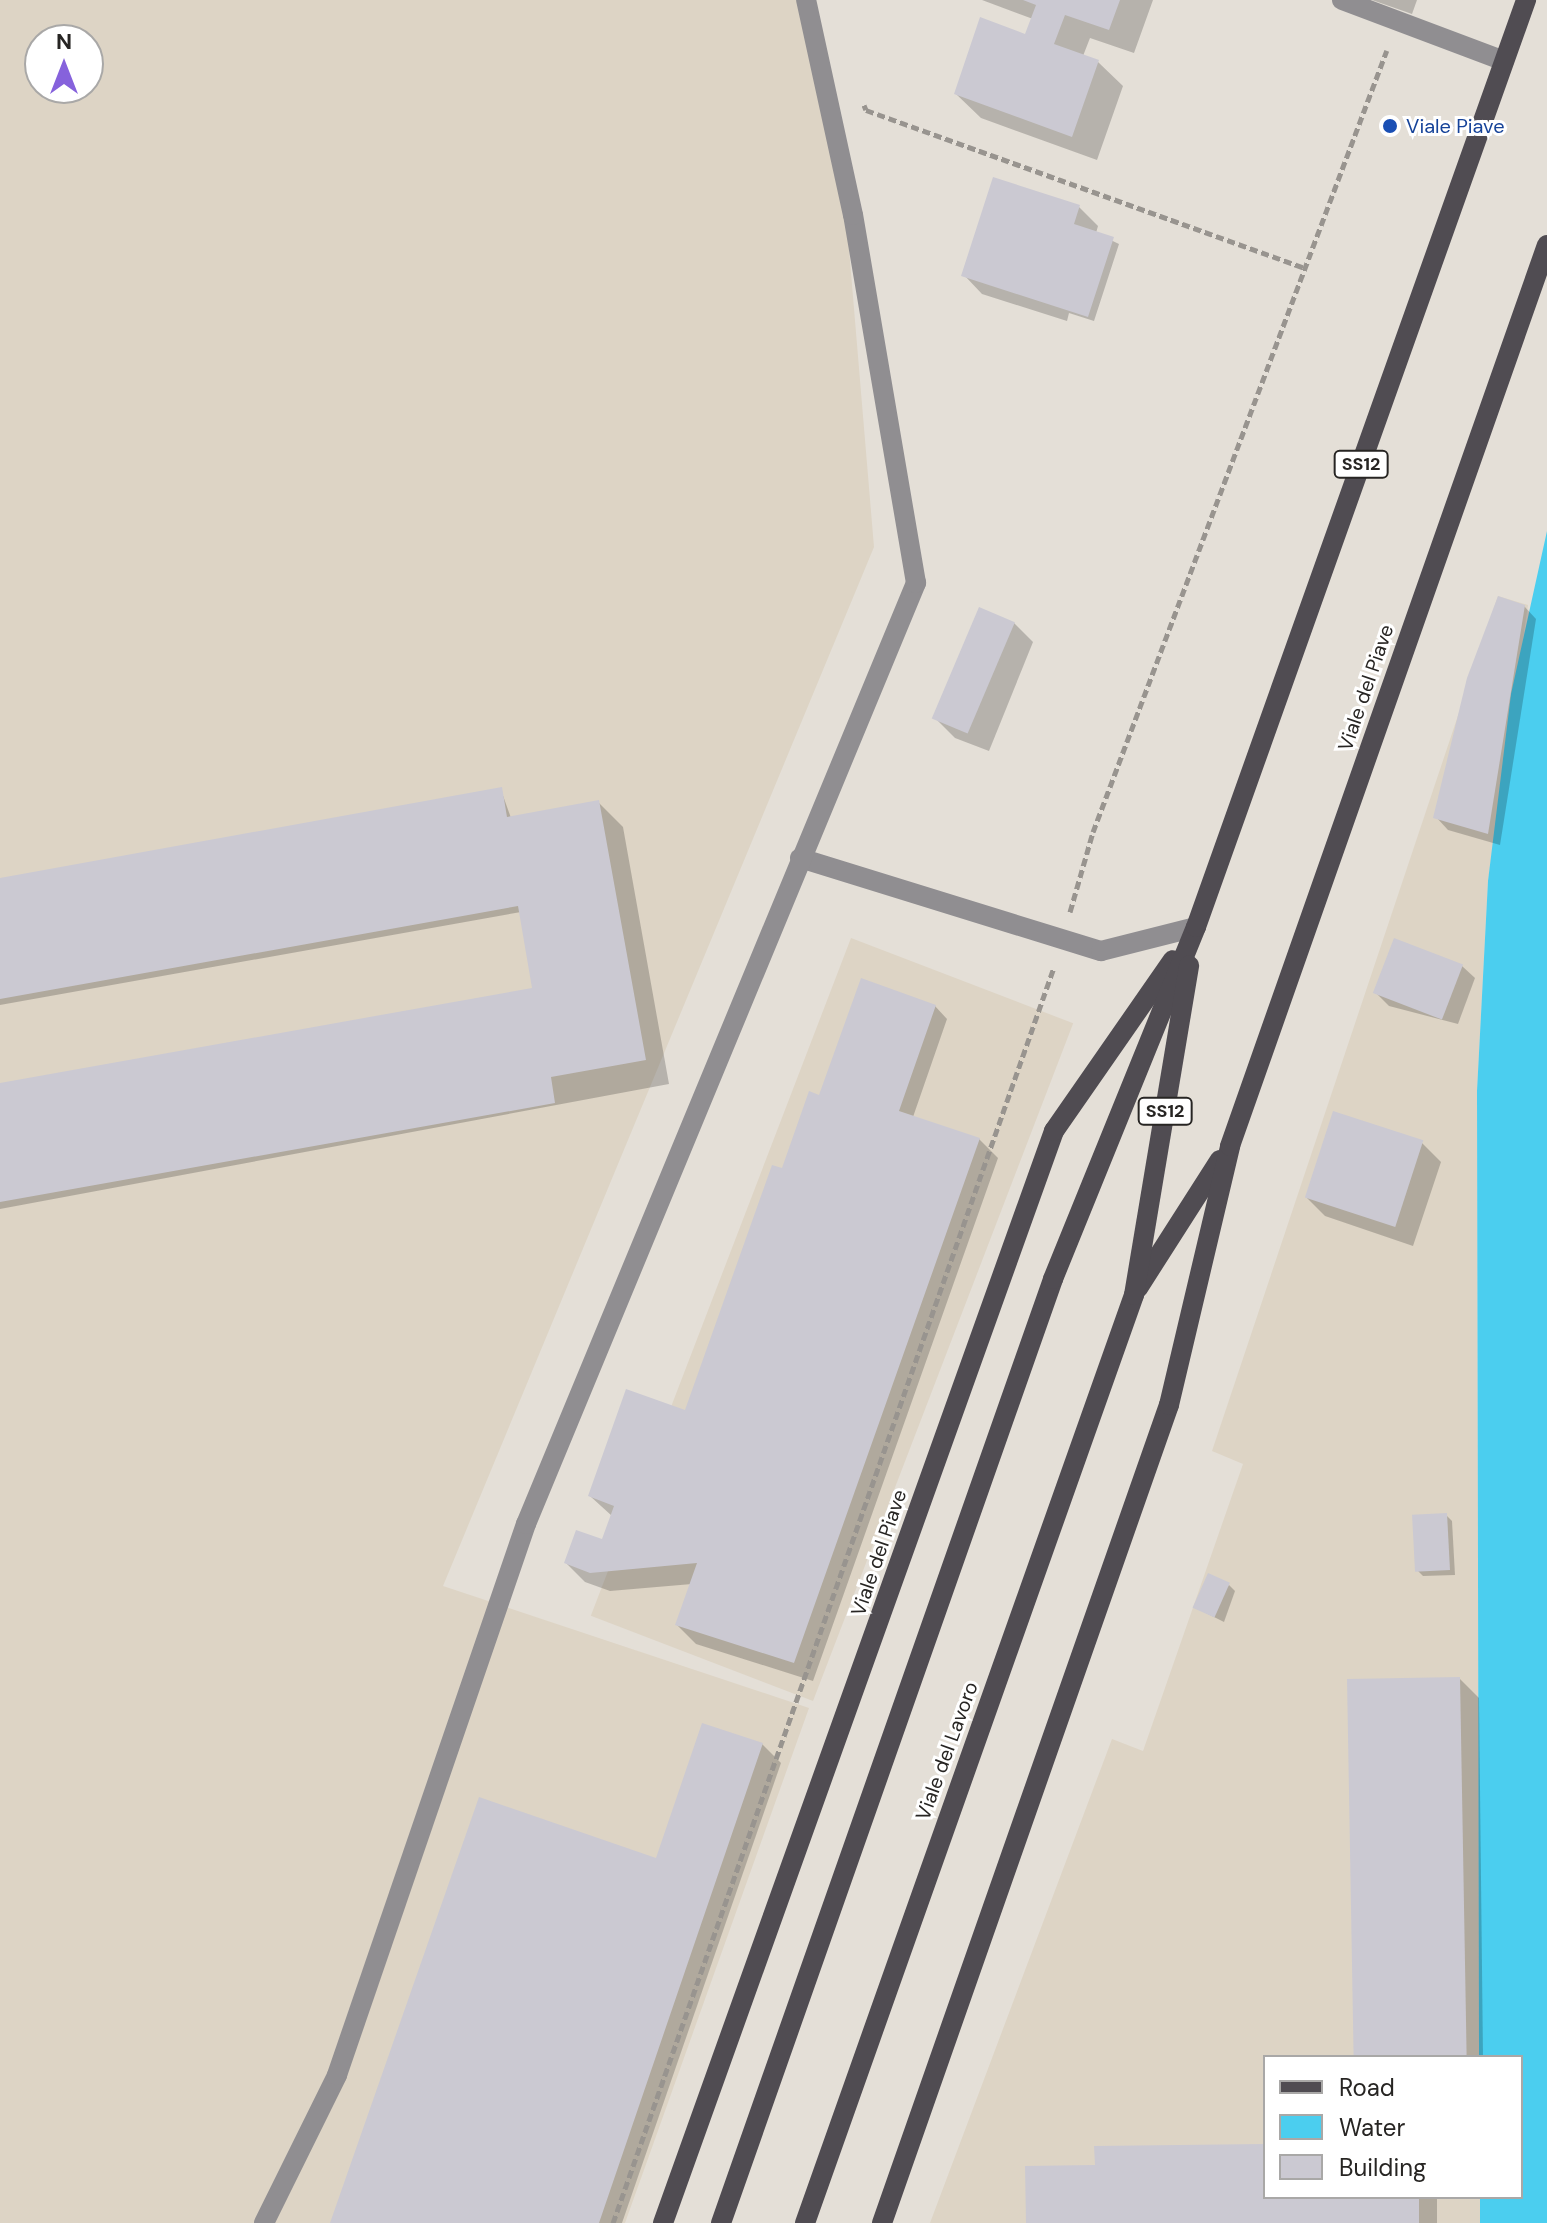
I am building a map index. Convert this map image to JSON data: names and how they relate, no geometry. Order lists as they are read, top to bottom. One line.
{"streets":{"main road":["SS12","Viale del Piave","Viale del Lavoro"]},"crossings":[["Viale del Piave","Viale del Lavoro"]],"places":["Viale Piave"],"legend":["Road","Water","Building"],"north":"top"}
